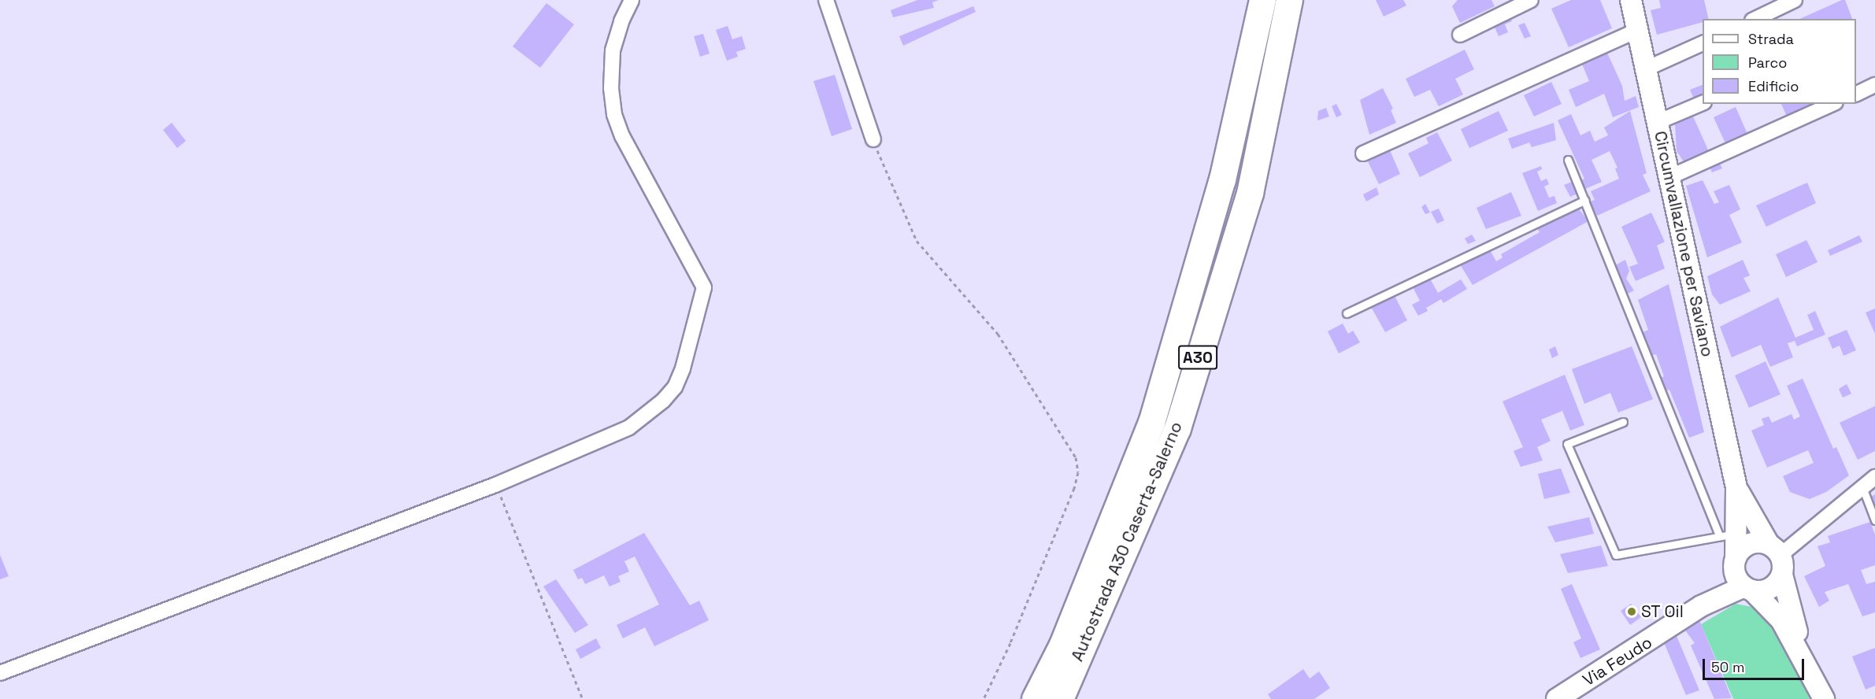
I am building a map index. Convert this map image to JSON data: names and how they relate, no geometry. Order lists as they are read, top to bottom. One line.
{"streets":{"highway":["A30","Autostrada A30 Caserta-Salerno"],"main road":["Circumvallazione per Saviano","Via Feudo"]},"crossings":[["Circumvallazione per Saviano","Via Feudo"]],"places":["ST Oil"],"legend":["Strada","Parco","Edificio"],"scale_bar":"50 m"}
